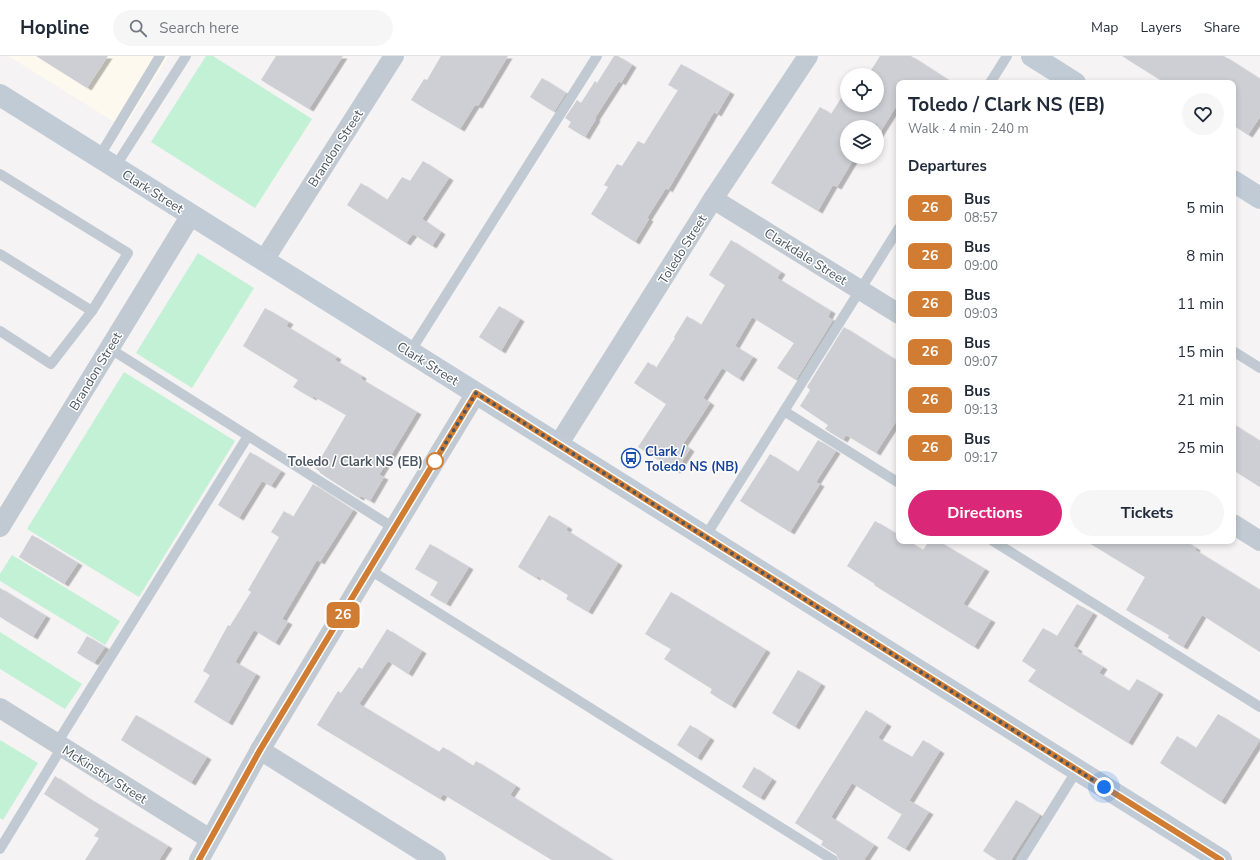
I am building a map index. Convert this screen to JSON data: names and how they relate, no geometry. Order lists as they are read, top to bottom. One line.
{"streets":{"street":["Brandon Street","Clark Street","Toledo Street","Clarkdale Street","McKinstry Street"]},"crossings":[["Brandon Street","Clark Street"],["Clark Street","Toledo Street"],["Toledo Street","Clarkdale Street"]],"places":{"bus stop":["Clark / Toledo NS (NB)"],"other":["Toledo / Clark NS (EB)"]},"lines":["bus line 26"],"page":{"header":"Hopline","search":"Search here","nav":["Map","Layers","Share"],"on_map":"26","heading":[["Toledo / Clark NS (EB)","Walk · 4 min · 240 m"],"Departures"],"list":[{"mark":"26","name":"Bus","note":"08:57","value":"5 min"},{"mark":"26","name":"Bus","note":"09:00","value":"8 min"},{"mark":"26","name":"Bus","note":"09:03","value":"11 min"},{"mark":"26","name":"Bus","note":"09:07","value":"15 min"},{"mark":"26","name":"Bus","note":"09:13","value":"21 min"},{"mark":"26","name":"Bus","note":"09:17","value":"25 min"}],"buttons":["Directions","Tickets"]}}
